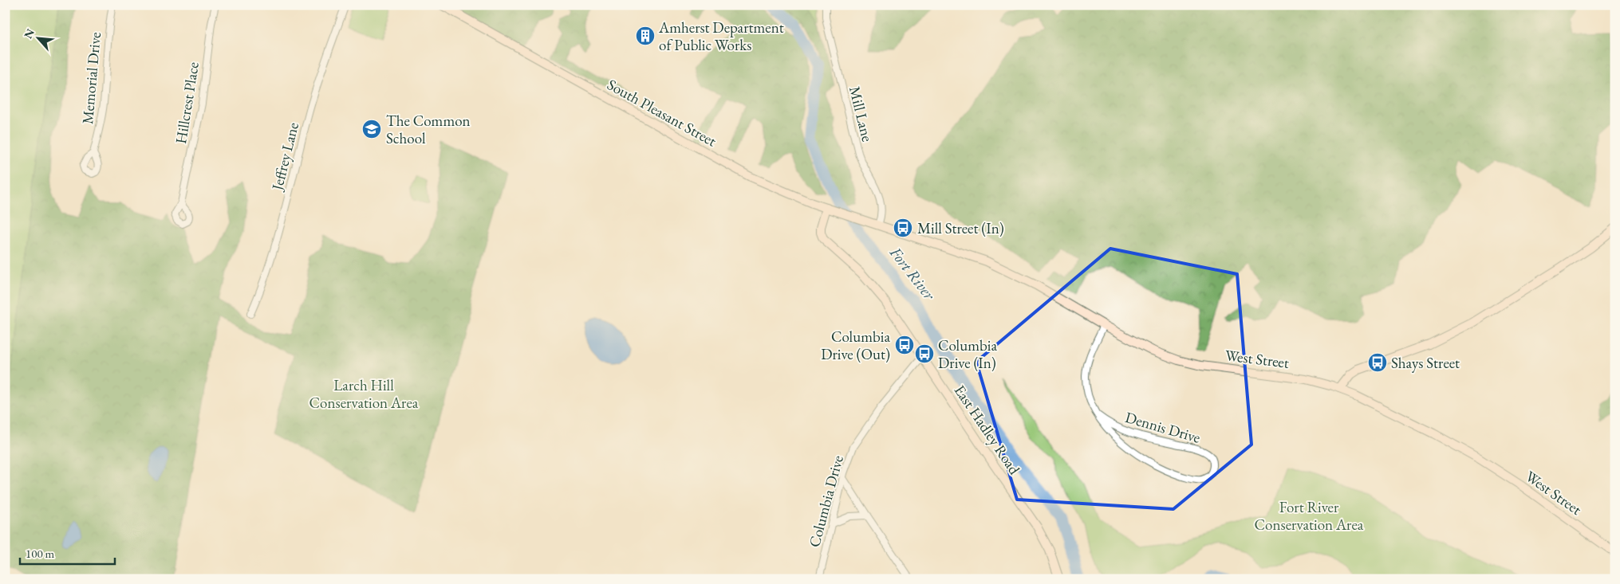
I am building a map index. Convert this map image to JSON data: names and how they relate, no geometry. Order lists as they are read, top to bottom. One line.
{"streets":{"main road":["South Pleasant Street","West Street","East Hadley Road"],"street":["Memorial Drive","Hillcrest Place","Mill Lane","Jeffrey Lane","Dennis Drive","Columbia Drive"]},"crossings":[["South Pleasant Street","Mill Lane"],["South Pleasant Street","West Street"],["South Pleasant Street","East Hadley Road"],["Mill Lane","West Street"],["West Street","Dennis Drive"],["East Hadley Road","Columbia Drive"]],"water":["Fort River"],"parks":["Larch Hill Conservation Area","Fort River Conservation Area"],"places":{"building":["Amherst Department of Public Works"],"school or university":["The Common School"],"bus stop":["Mill Street (In)","Columbia Drive (Out)","Columbia Drive (In)","Shays Street"]},"scale_bar":"100 m","north":"top left"}
